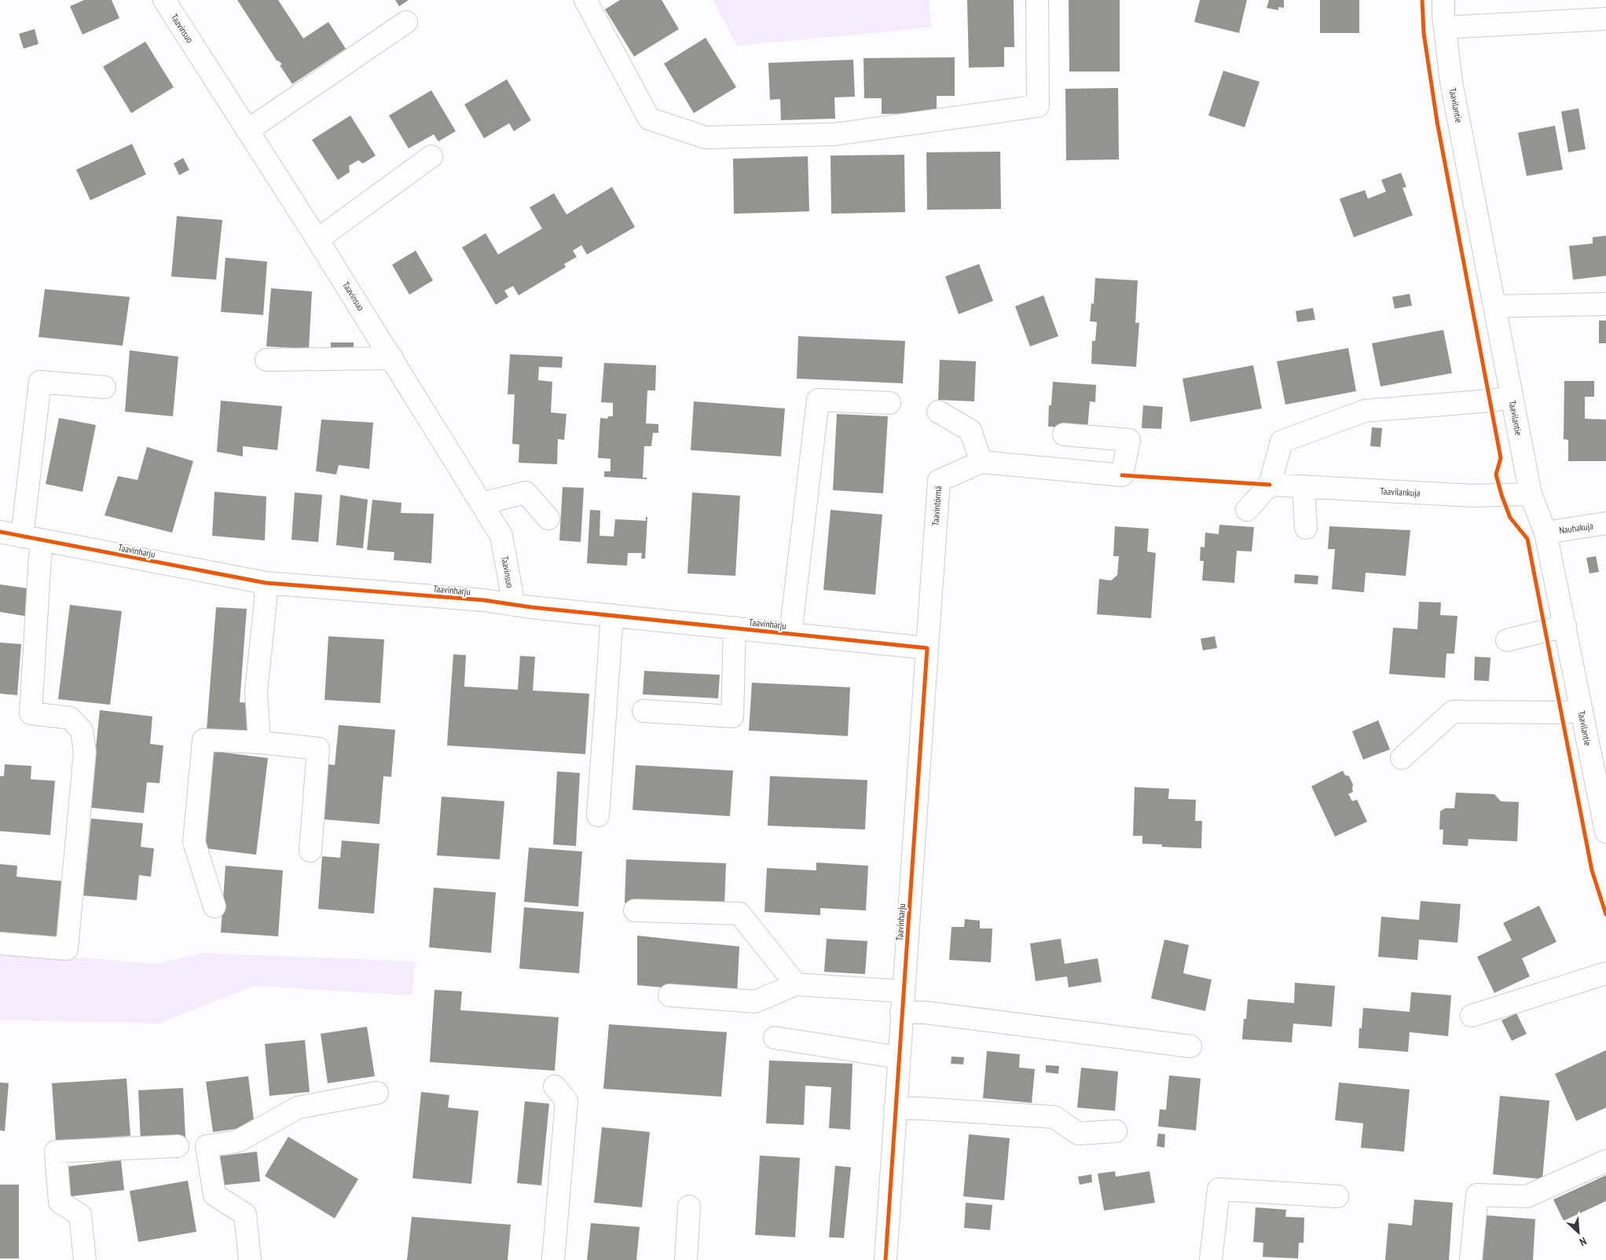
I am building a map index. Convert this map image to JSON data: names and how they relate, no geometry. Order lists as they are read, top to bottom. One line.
{"streets":{"street":["Taavinsuo","Taavilantie","Taavilankuja","Taavintörmä","Nauhakuja","Taavinharju"]},"crossings":[["Taavinsuo","Taavinharju"],["Taavilantie","Taavilankuja"],["Taavilantie","Nauhakuja"],["Taavintörmä","Taavinharju"]],"north":"bottom right"}
